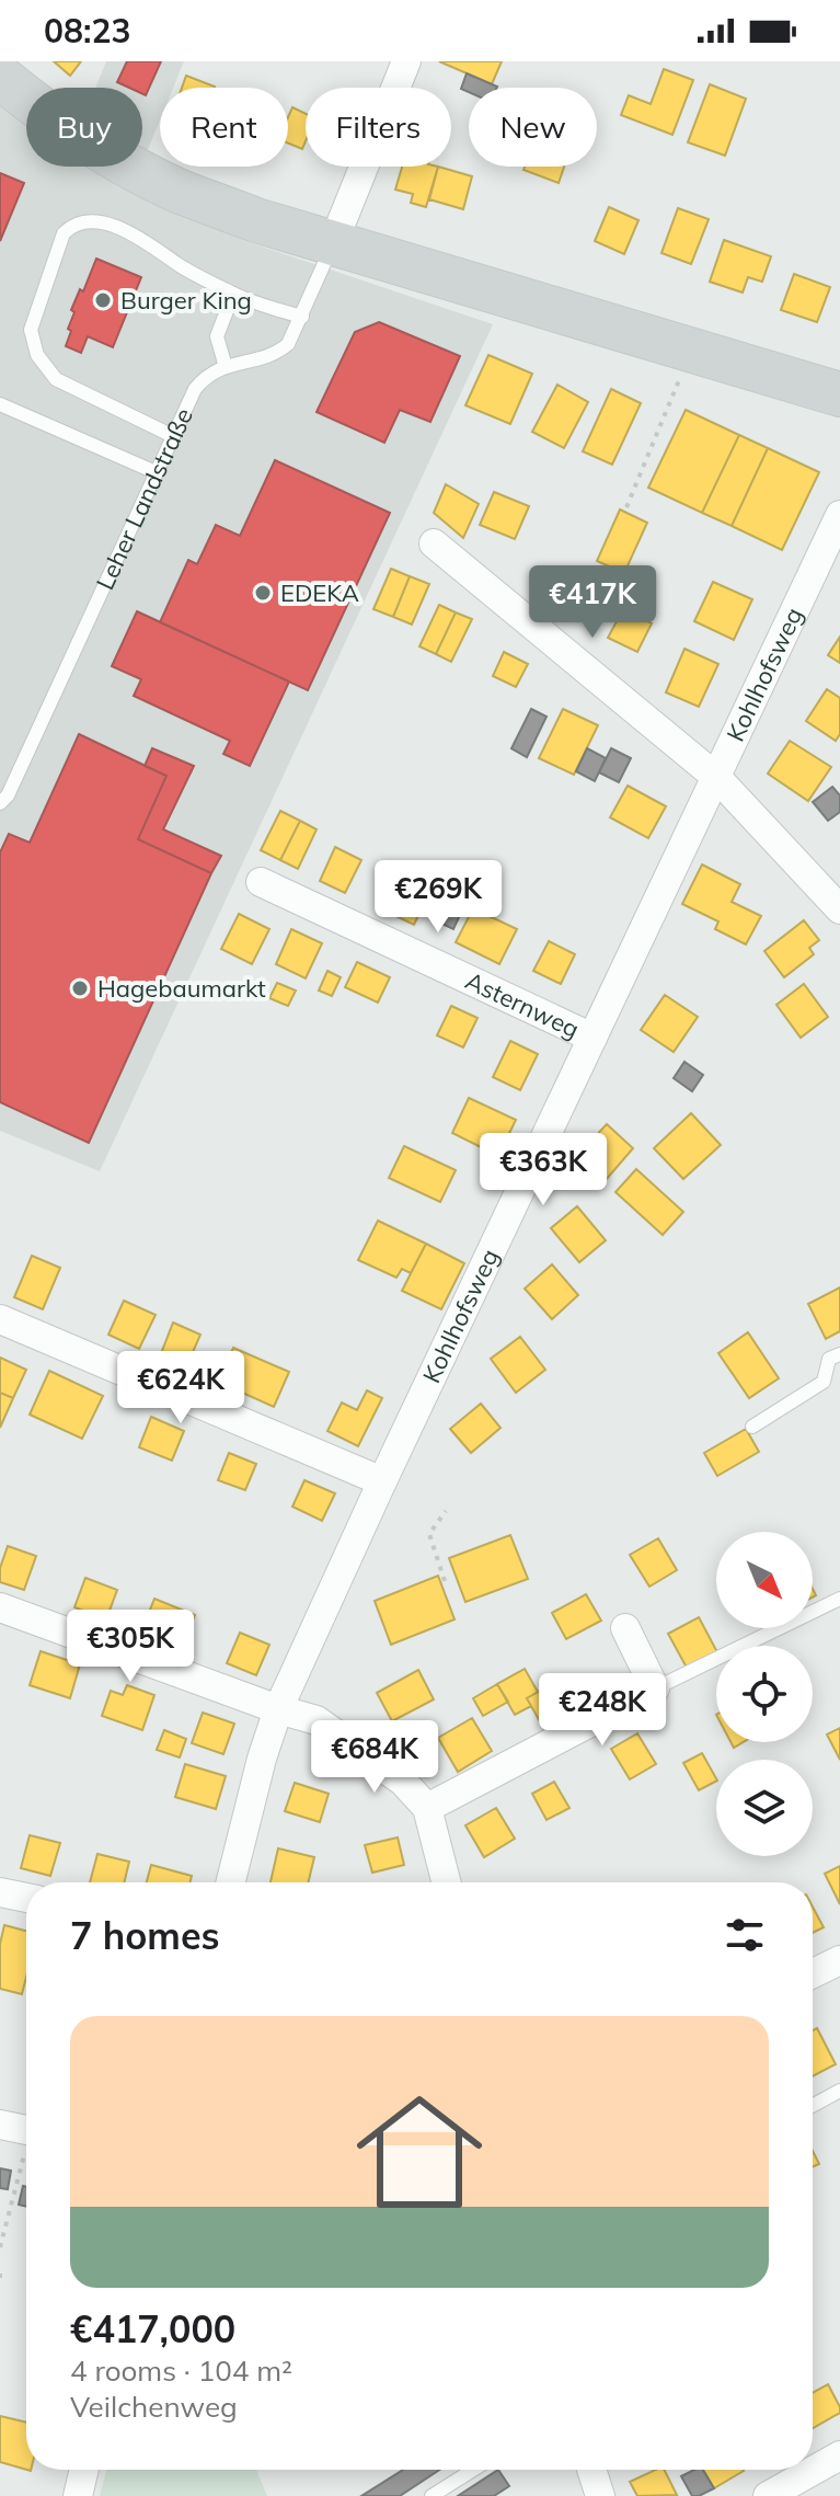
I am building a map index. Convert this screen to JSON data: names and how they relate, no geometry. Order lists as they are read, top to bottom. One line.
{"streets":{"street":["Kohlhofsweg","Asternweg"],"lane":["Leher Landstraße"]},"crossings":[["Kohlhofsweg","Asternweg"]],"places":["Burger King","EDEKA","Hagebaumarkt"],"north":"bottom right","page":{"status":"08:23","chip":["Buy","Rent","Filters","New"],"price":["€417K","€269K","€363K","€624K","€305K","€248K","€684K"],"heading":"7 homes","list":[{"name":"€417,000","note":"4 rooms · 104 m² · Veilchenweg"}]}}
